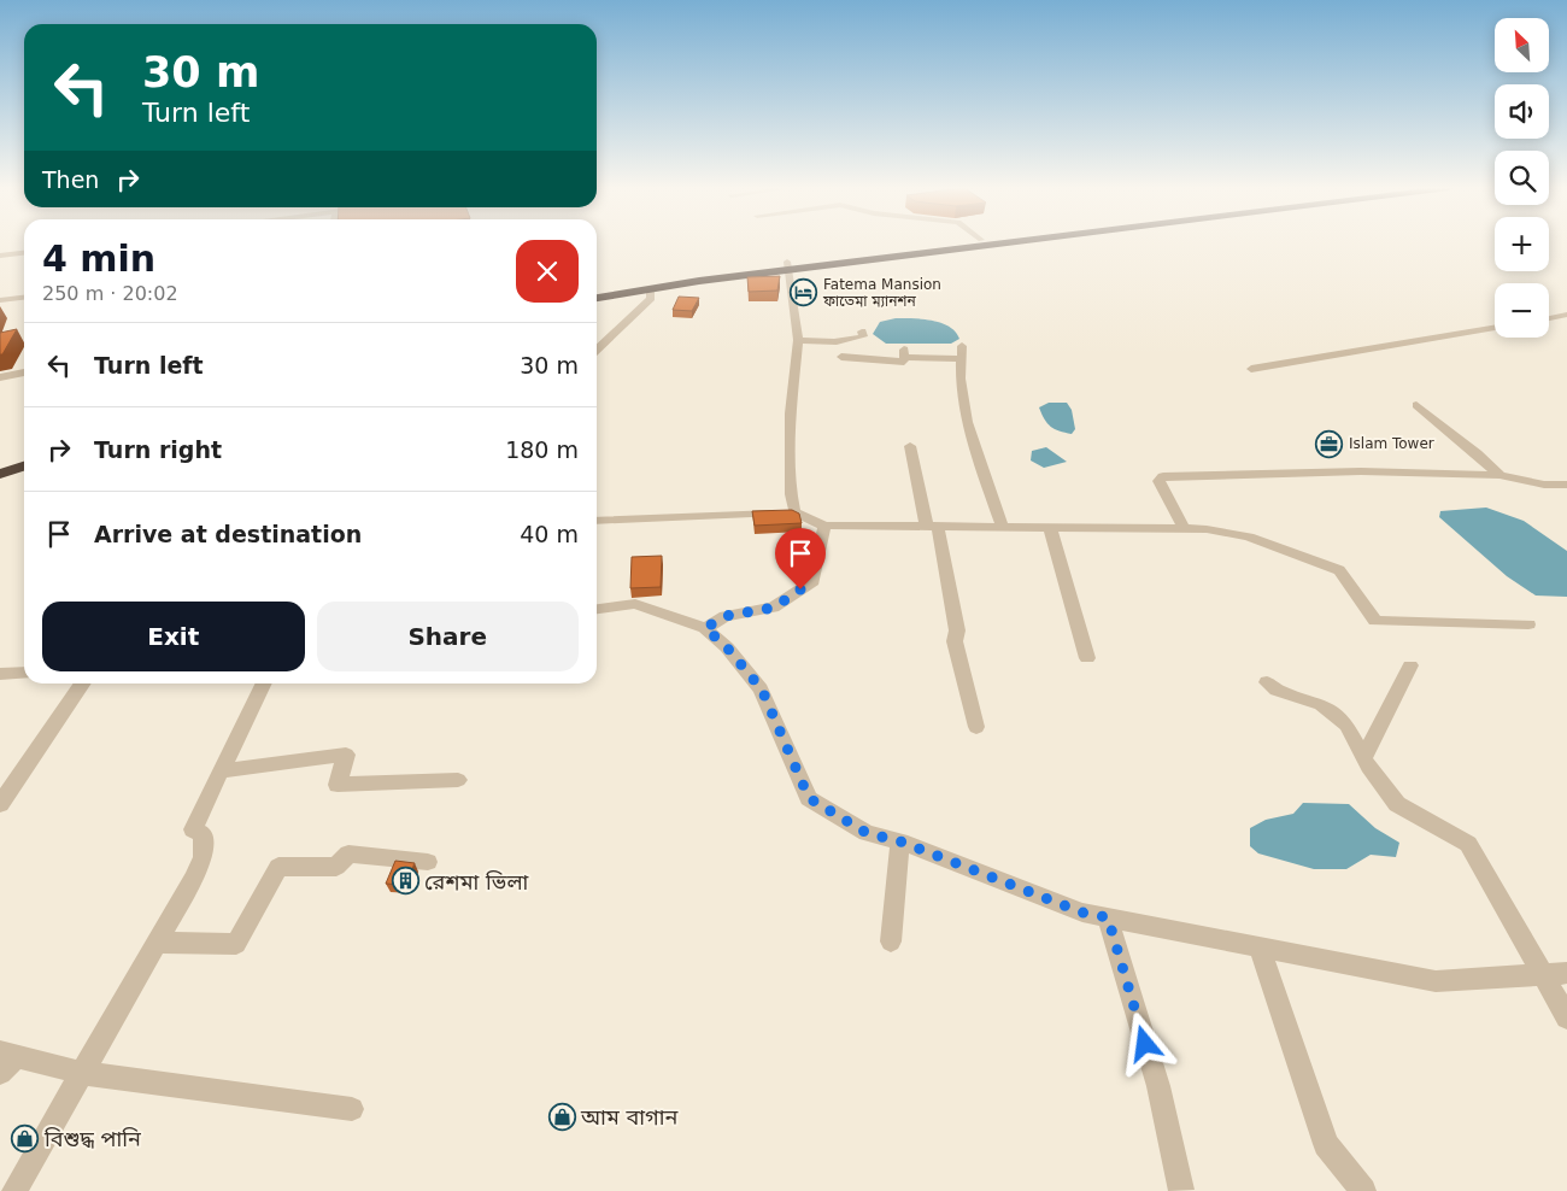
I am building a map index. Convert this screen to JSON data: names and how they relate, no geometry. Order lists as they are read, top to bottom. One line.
{"places":{"hotel":["Fatema Mansion ফাতেমা ম্যানশন"],"office":["Islam Tower"],"building":["রেশমা ভিলা"],"shop":["আম বাগান","বিশুদ্ধ পানি"]},"north":"top left","page":{"map_buttons":["+","−"],"turn":["30 m","Turn left"],"then":"Then","heading":["4 min","250 m · 20:02"],"list":[{"name":"Turn left","value":"30 m"},{"name":"Turn right","value":"180 m"},{"name":"Arrive at destination","value":"40 m"}],"buttons":["Exit","Share"]}}
